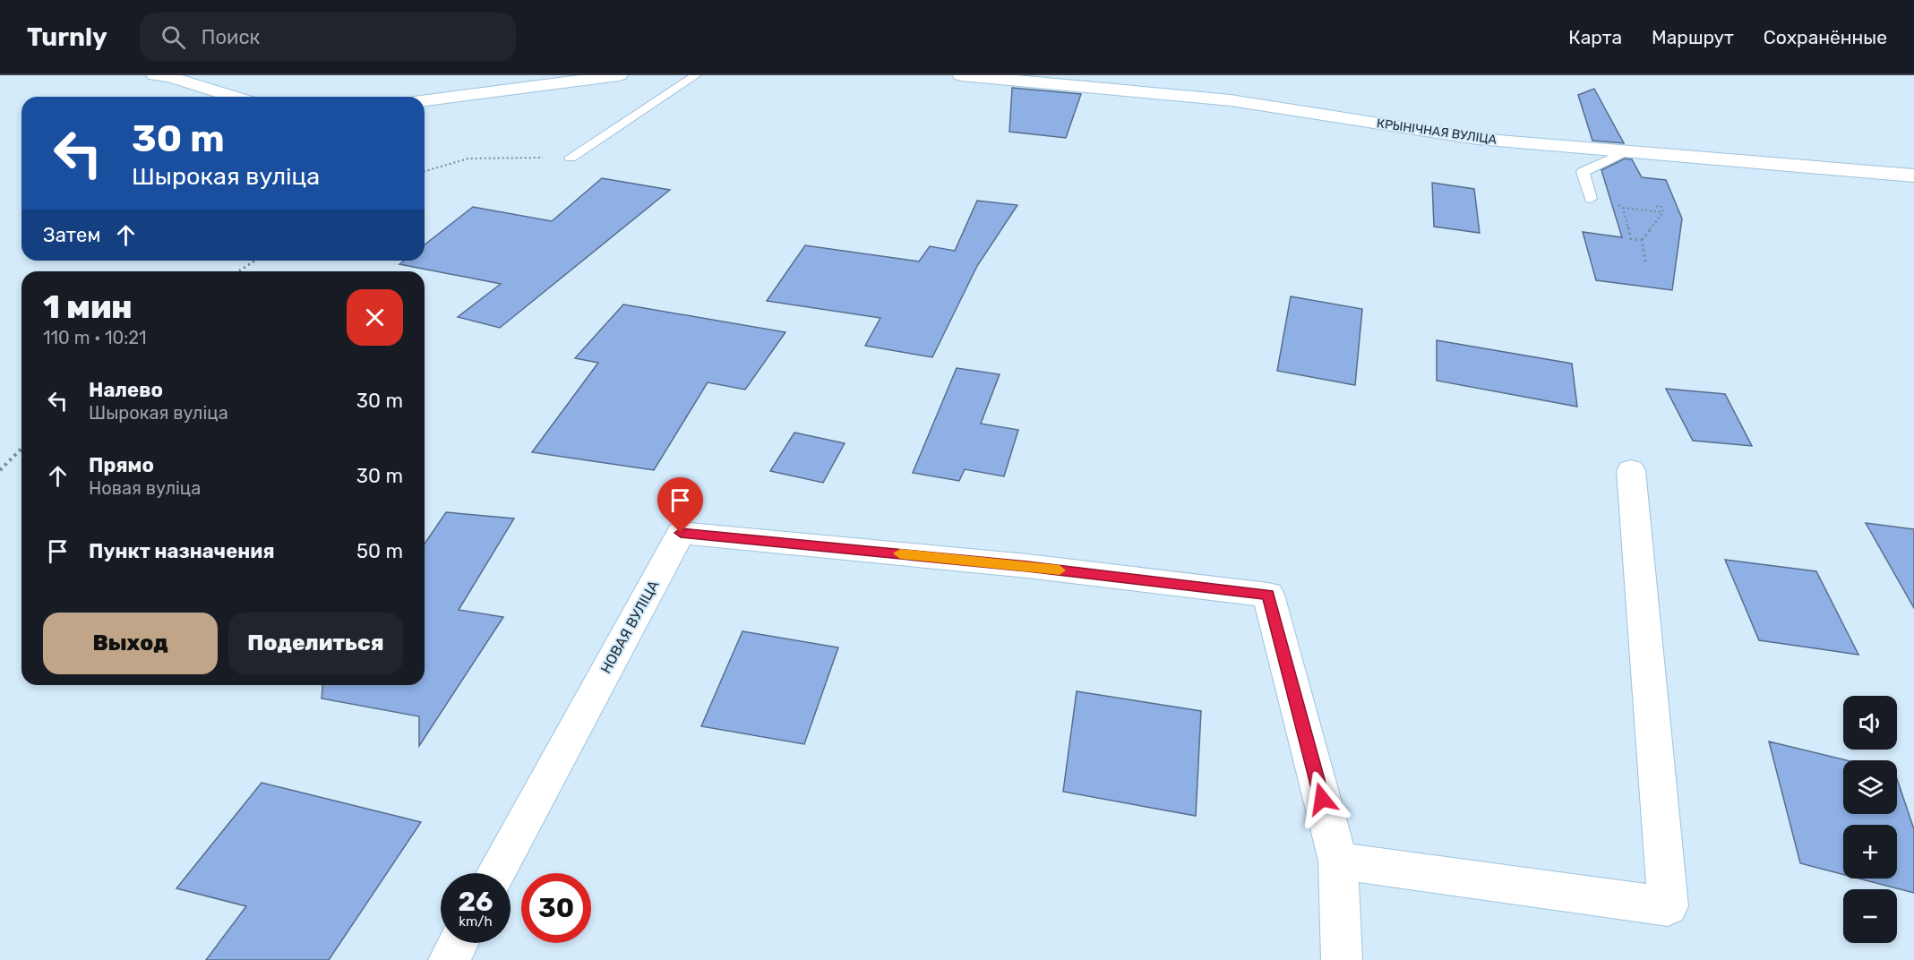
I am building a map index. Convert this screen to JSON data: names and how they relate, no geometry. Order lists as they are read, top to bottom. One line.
{"streets":{"street":["КРЫНІЧНАЯ ВУЛІЦА","НОВАЯ ВУЛІЦА"]},"page":{"header":"Turnly","search":"Поиск","nav":["Карта","Маршрут","Сохранённые"],"turn":["30 m","Шырокая вуліца"],"then":"Затем","heading":["1 мин","110 m · 10:21"],"list":[{"name":"Налево","note":"Шырокая вуліца","value":"30 m"},{"name":"Прямо","note":"Новая вуліца","value":"30 m"},{"name":"Пункт назначения","value":"50 m"}],"buttons":["Выход","Поделиться"],"map_buttons":["+","−"],"speed":"26 km/h","limit":"30"}}
